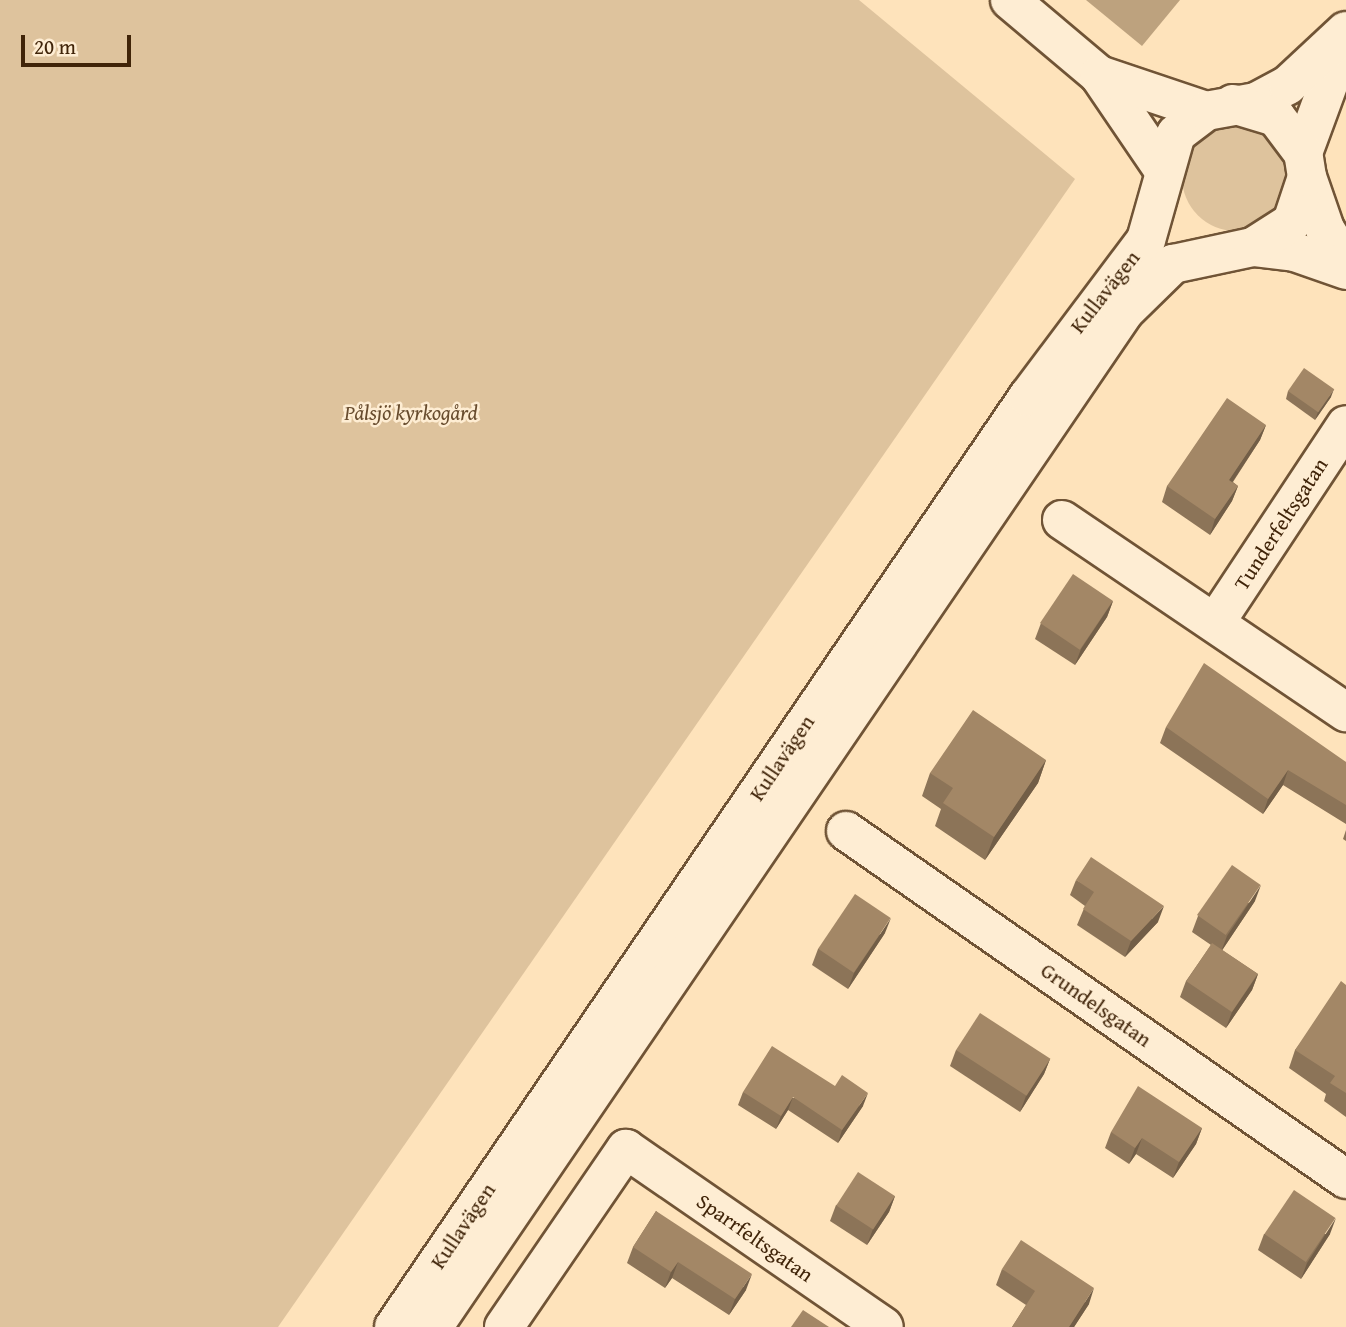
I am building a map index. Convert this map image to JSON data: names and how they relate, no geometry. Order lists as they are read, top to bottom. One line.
{"streets":{"street":["Kullavägen","Tunderfeltsgatan","Grundelsgatan","Sparrfeltsgatan"]},"parks":["Pålsjö kyrkogård"],"scale_bar":"20 m"}
